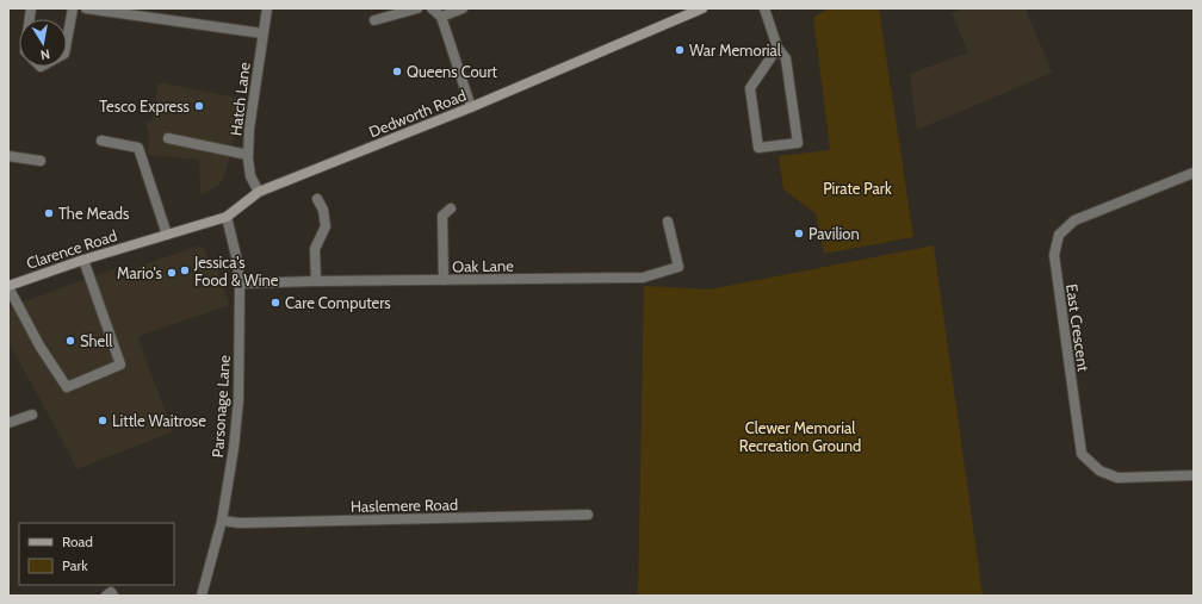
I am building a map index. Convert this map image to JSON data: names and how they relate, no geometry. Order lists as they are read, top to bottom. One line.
{"streets":{"main road":["Dedworth Road","Clarence Road"],"street":["Hatch Lane","Oak Lane","East Crescent","Parsonage Lane","Haslemere Road"]},"crossings":[["Hatch Lane","Dedworth Road"],["Dedworth Road","Clarence Road"],["Dedworth Road","Parsonage Lane"],["Clarence Road","Parsonage Lane"],["Oak Lane","Parsonage Lane"],["Parsonage Lane","Haslemere Road"]],"parks":["Pirate Park","Clewer Memorial Recreation Ground"],"places":["War Memorial","Queens Court","Tesco Express","The Meads","Pavilion","Jessica's Food & Wine","Mario's","Care Computers","Shell","Little Waitrose"],"legend":["Road","Park"],"north":"bottom"}
